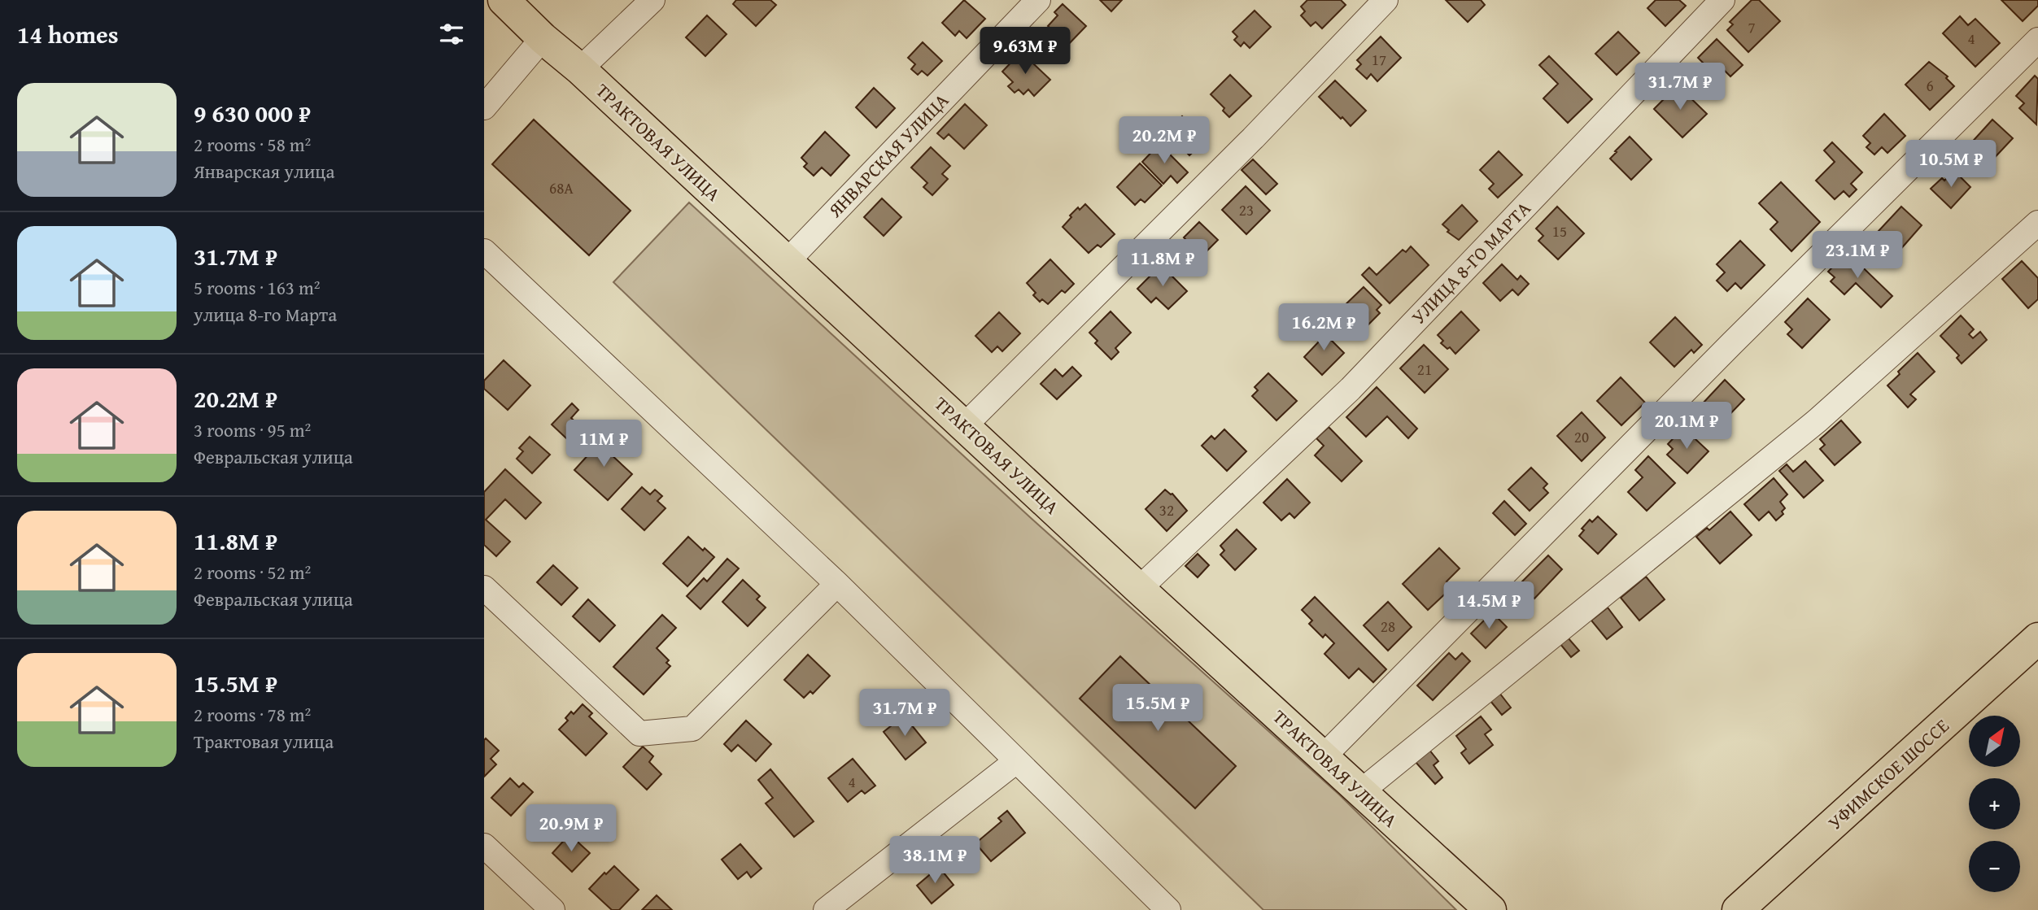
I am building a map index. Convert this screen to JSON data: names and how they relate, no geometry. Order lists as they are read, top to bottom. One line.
{"streets":{"main road":["ТРАКТОВАЯ УЛИЦА","УФИМСКОЕ ШОССЕ"],"street":["ЯНВАРСКАЯ УЛИЦА","УЛИЦА 8-ГО МАРТА"]},"crossings":[["ТРАКТОВАЯ УЛИЦА","ЯНВАРСКАЯ УЛИЦА"],["ТРАКТОВАЯ УЛИЦА","УЛИЦА 8-ГО МАРТА"]],"house_numbers":["7","4","17","6","68А","23","15","21","20","32","28","4"],"north":"top right","page":{"heading":"14 homes","price":["9.63M ₽","31.7M ₽","20.2M ₽","10.5M ₽","23.1M ₽","11.8M ₽","16.2M ₽","20.1M ₽","11M ₽","14.5M ₽","15.5M ₽","31.7M ₽","20.9M ₽","38.1M ₽"],"list":[{"name":"9 630 000 ₽","note":"2 rooms · 58 m² · Январская улица"},{"name":"31.7M ₽","note":"5 rooms · 163 m² · улица 8-го Марта"},{"name":"20.2M ₽","note":"3 rooms · 95 m² · Февральская улица"},{"name":"11.8M ₽","note":"2 rooms · 52 m² · Февральская улица"},{"name":"15.5M ₽","note":"2 rooms · 78 m² · Трактовая улица"}],"map_buttons":["+","−"]}}
